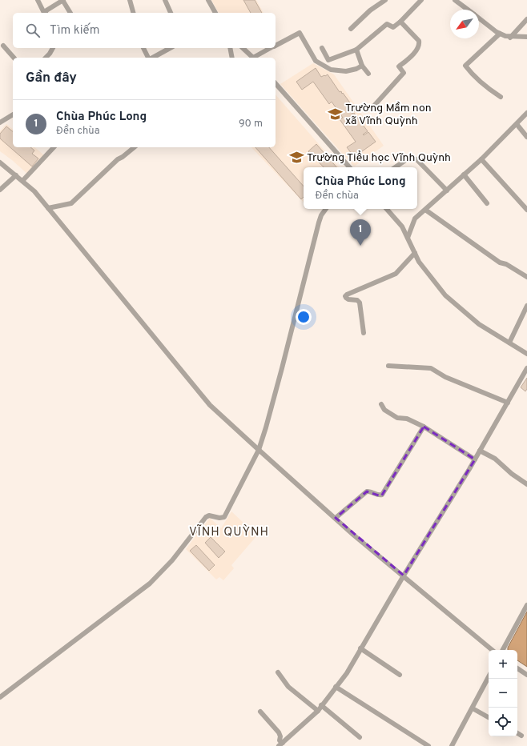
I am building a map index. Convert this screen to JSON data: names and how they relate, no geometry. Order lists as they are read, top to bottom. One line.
{"districts":["VĨNH QUỲNH"],"places":{"school or university":["Trường Mầm non xã Vĩnh Quỳnh","Trường Tiểu học Vĩnh Quỳnh"]},"north":"bottom left","page":{"search":"Tìm kiếm","heading":"Gần đây","list":[{"mark":"1","name":"Chùa Phúc Long","note":"Đền chùa","value":"90 m"}],"popup":["Chùa Phúc Long","Đền chùa"],"pins":"1","map_buttons":["+","−"]}}
